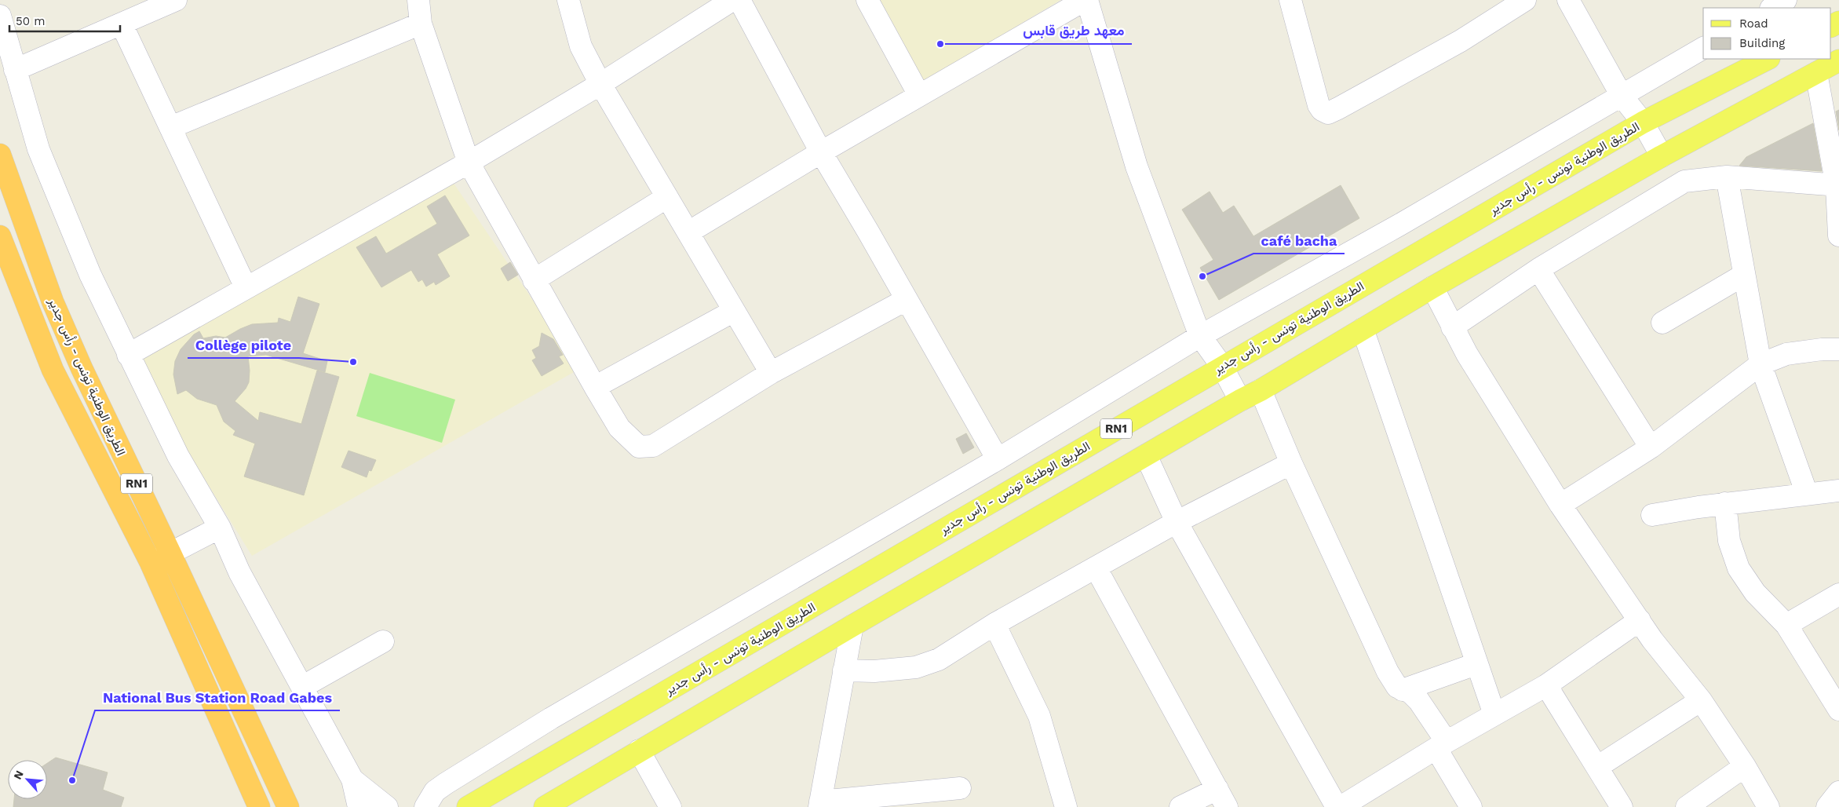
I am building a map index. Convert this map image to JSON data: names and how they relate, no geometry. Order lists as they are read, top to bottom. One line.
{"streets":{"highway":["الطريق الوطنية تونس - رأس جدير","RN1"]},"places":["معهد طريق قابس","café bacha","Collège pilote","National Bus Station Road Gabes"],"legend":["Road","Building"],"scale_bar":"50 m","north":"top left"}
